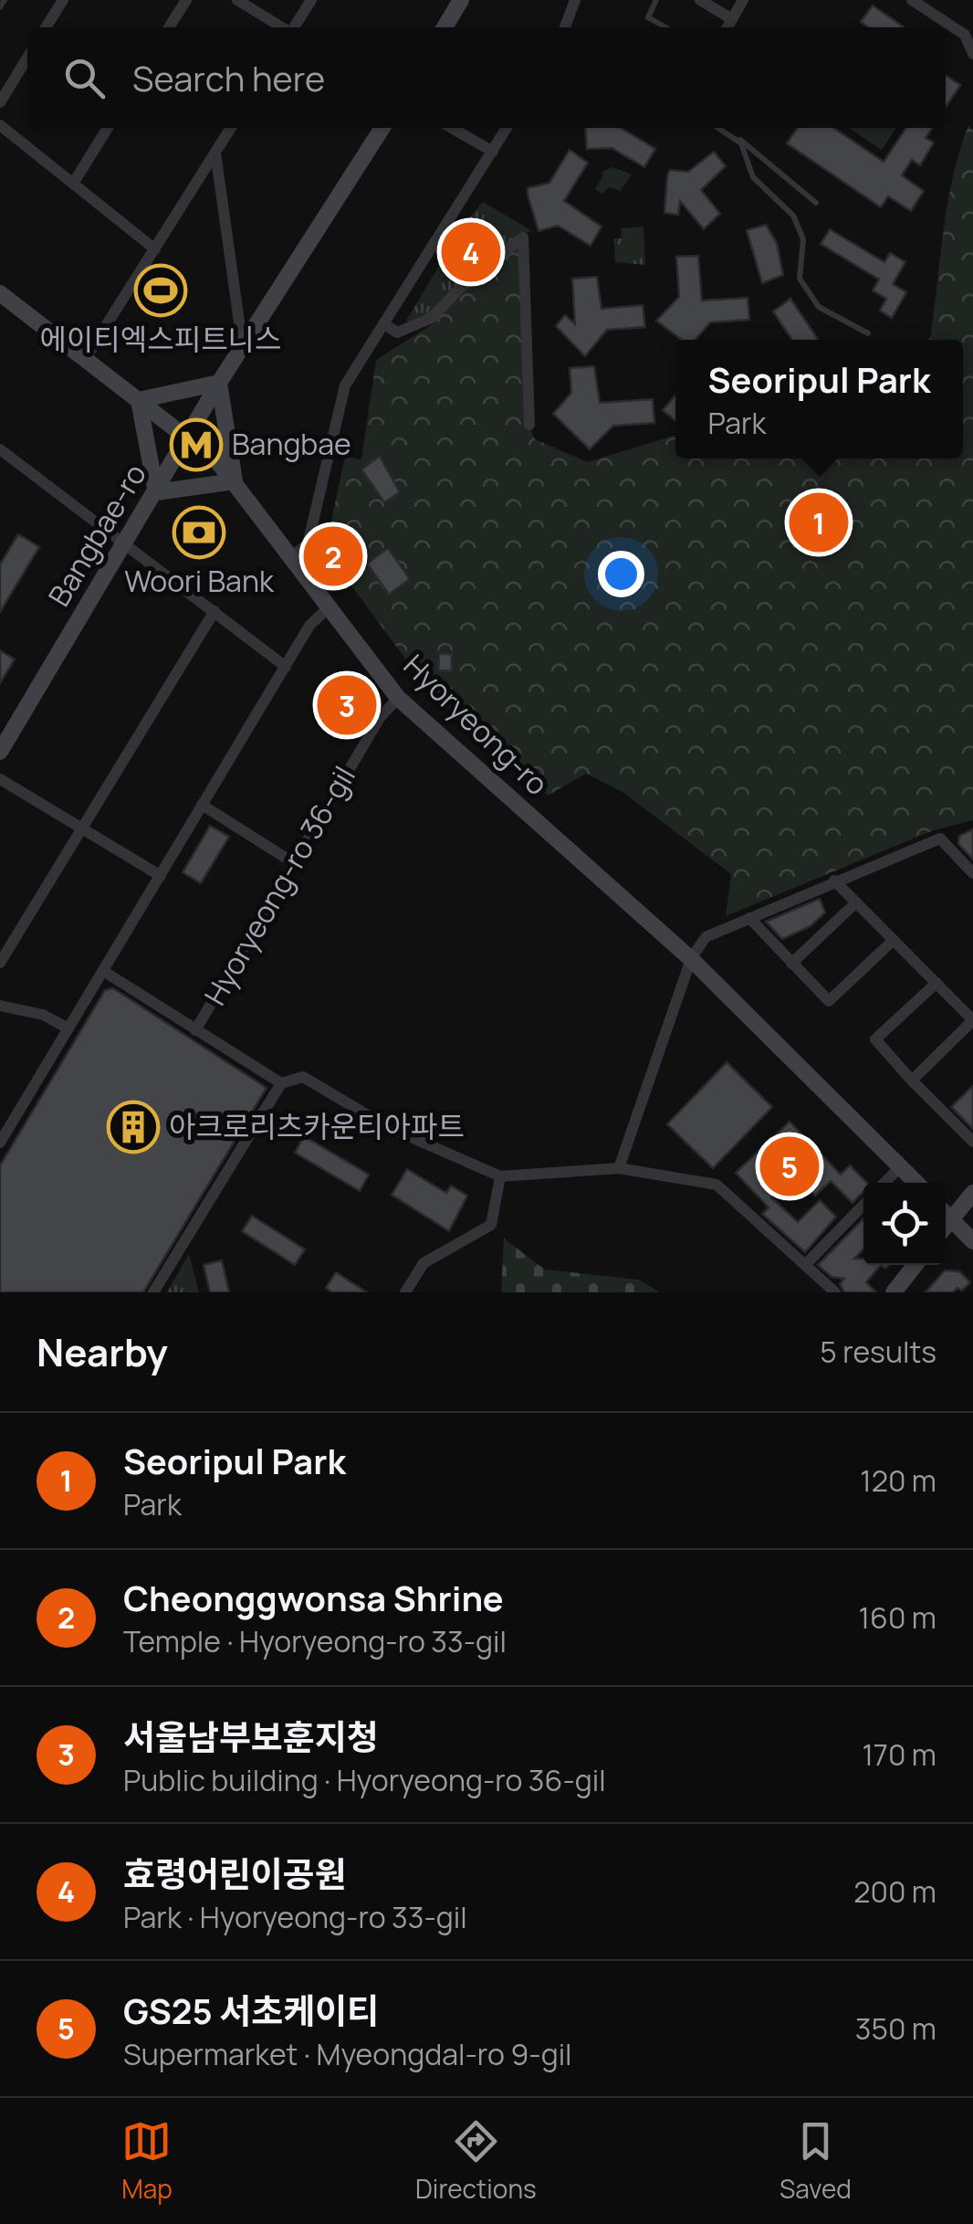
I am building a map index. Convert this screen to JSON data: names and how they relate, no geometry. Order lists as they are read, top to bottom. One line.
{"streets":{"main road":["Bangbae-ro","Hyoryeong-ro"],"street":["Hyoryeong-ro 36-gil"]},"crossings":[["Bangbae-ro","Hyoryeong-ro"],["Hyoryeong-ro","Hyoryeong-ro 36-gil"]],"places":{"sports":["에이티엑스피트니스"],"metro station":["Bangbae"],"bank":["Woori Bank"],"building":["아크로리츠카운티아파트"]},"page":{"search":"Search here","pins":["4","1","2","3","5"],"popup":["Seoripul Park","Park"],"heading":["Nearby","5 results"],"list":[{"mark":"1","name":"Seoripul Park","note":"Park","value":"120 m"},{"mark":"2","name":"Cheonggwonsa Shrine","note":"Temple · Hyoryeong-ro 33-gil","value":"160 m"},{"mark":"3","name":"서울남부보훈지청","note":"Public building · Hyoryeong-ro 36-gil","value":"170 m"},{"mark":"4","name":"효령어린이공원","note":"Park · Hyoryeong-ro 33-gil","value":"200 m"},{"mark":"5","name":"GS25 서초케이티","note":"Supermarket · Myeongdal-ro 9-gil","value":"350 m"}],"nav":["Map","Directions","Saved"]}}
